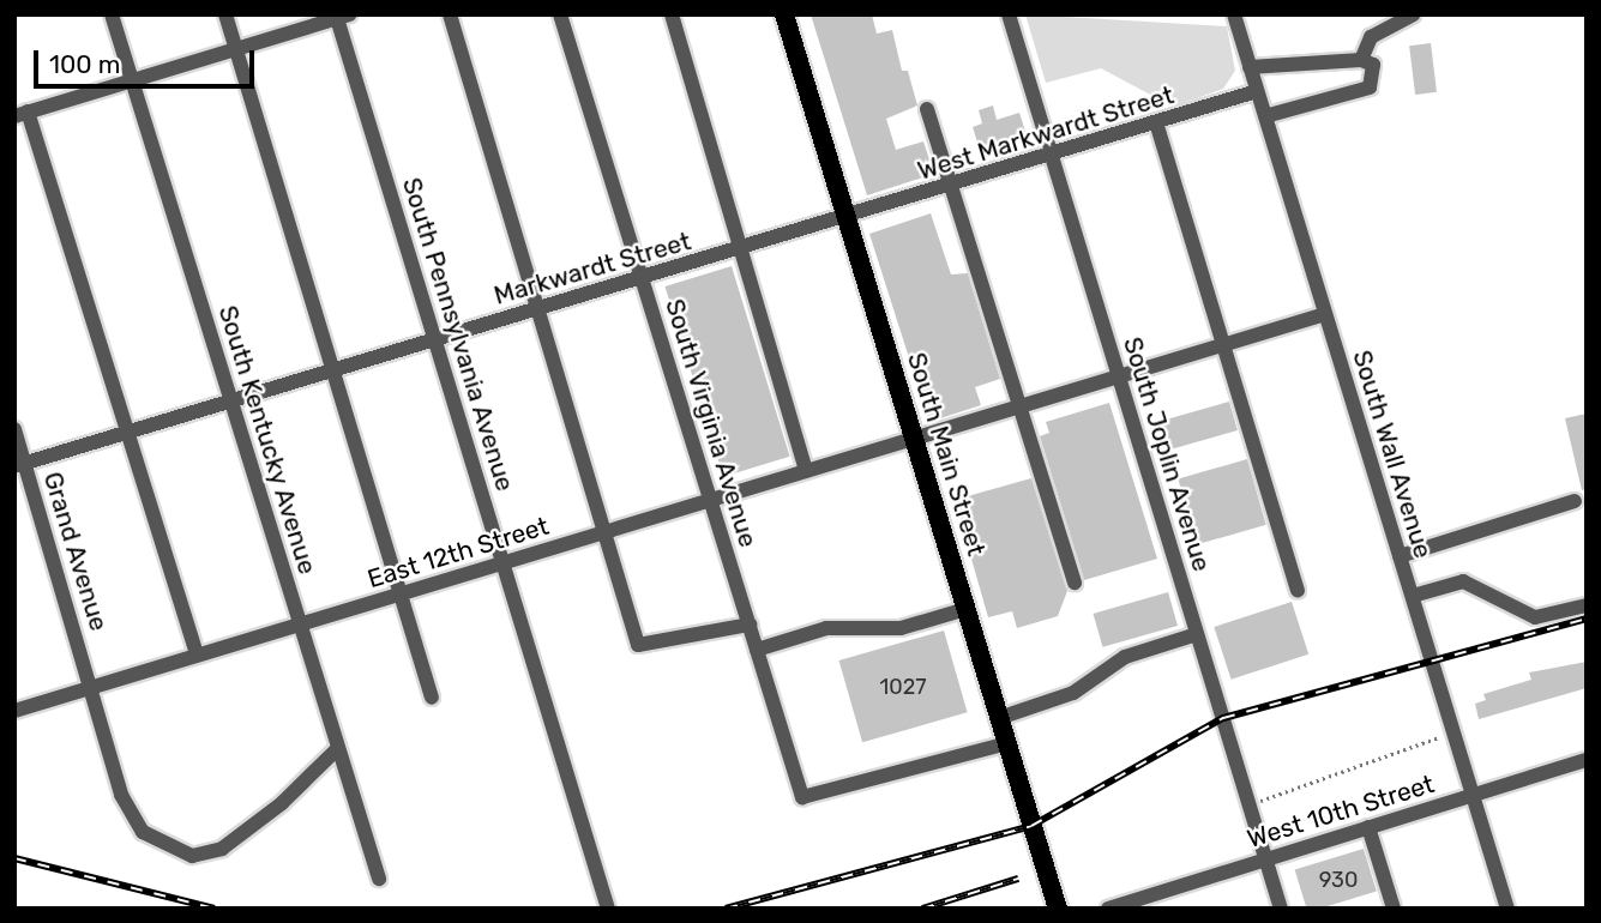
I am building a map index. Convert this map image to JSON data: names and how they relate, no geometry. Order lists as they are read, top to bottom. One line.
{"streets":{"main road":["South Main Street"],"street":["West Markwardt Street","Markwardt Street","South Pennsylvania Avenue","South Virginia Avenue","South Kentucky Avenue","South Joplin Avenue","South Wall Avenue","Grand Avenue","East 12th Street","West 10th Street"]},"crossings":[["West Markwardt Street","Markwardt Street"],["West Markwardt Street","South Main Street"],["West Markwardt Street","South Joplin Avenue"],["West Markwardt Street","South Wall Avenue"],["Markwardt Street","South Pennsylvania Avenue"],["Markwardt Street","South Virginia Avenue"],["Markwardt Street","South Kentucky Avenue"],["Markwardt Street","South Main Street"],["Markwardt Street","Grand Avenue"],["South Pennsylvania Avenue","East 12th Street"],["South Virginia Avenue","South Main Street"],["South Virginia Avenue","East 12th Street"],["South Kentucky Avenue","Grand Avenue"],["South Kentucky Avenue","East 12th Street"],["South Main Street","East 12th Street"],["South Joplin Avenue","East 12th Street"],["South Joplin Avenue","West 10th Street"],["South Wall Avenue","East 12th Street"],["South Wall Avenue","West 10th Street"],["Grand Avenue","East 12th Street"]],"house_numbers":["1027","930"],"scale_bar":"100 m"}
